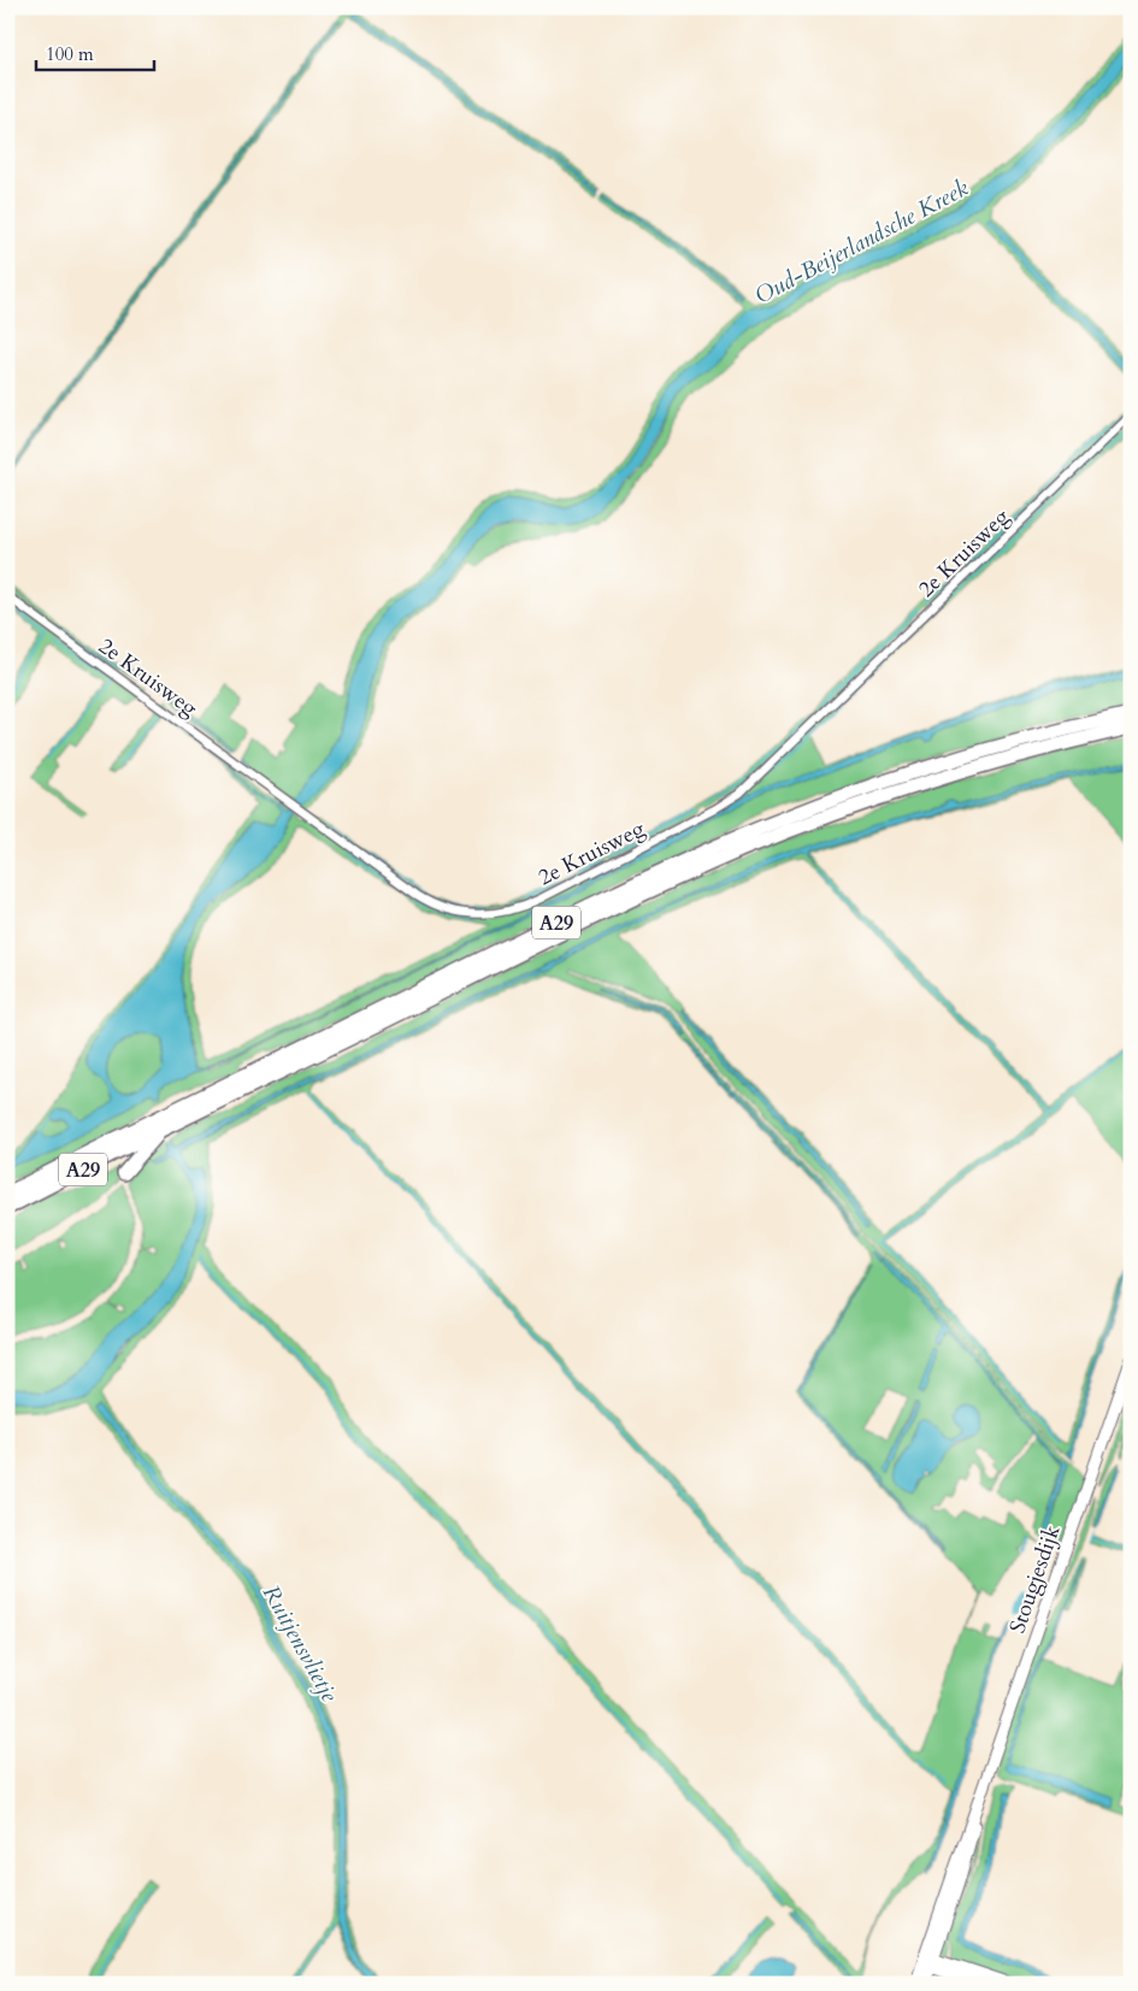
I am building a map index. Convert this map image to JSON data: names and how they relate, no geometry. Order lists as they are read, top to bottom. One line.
{"streets":{"highway":["A29"],"street":["2e Kruisweg","Stougjesdijk"]},"water":["Oud-Beijerlandsche Kreek","Ruitjensvlietje"],"scale_bar":"100 m"}
